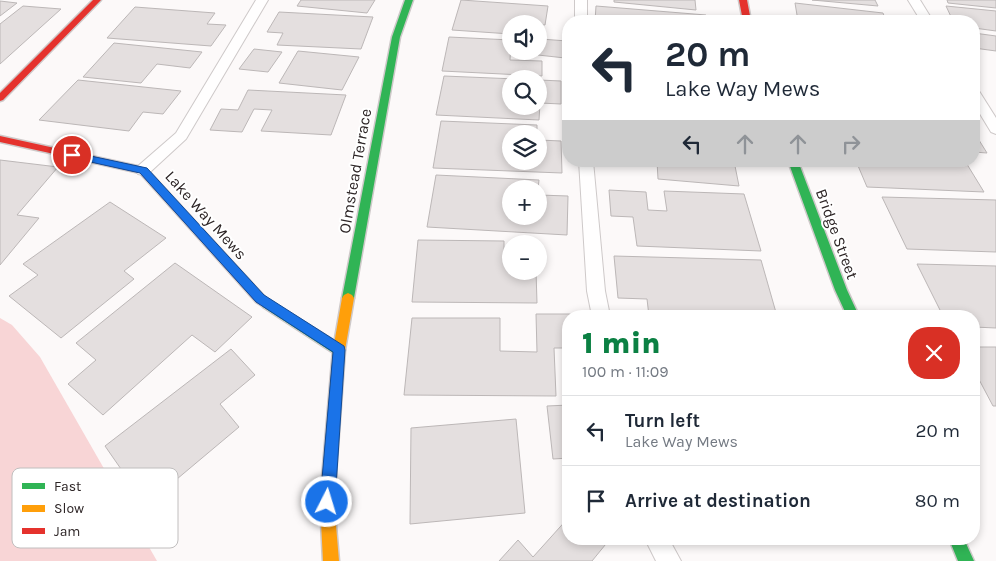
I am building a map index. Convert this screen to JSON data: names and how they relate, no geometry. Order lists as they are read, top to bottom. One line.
{"streets":{"street":["Olmstead Terrace","Lake Way Mews","Bridge Street"]},"crossings":[["Olmstead Terrace","Lake Way Mews"]],"legend":["Fast","Slow","Jam"],"page":{"map_buttons":["+","−"],"turn":["20 m","Lake Way Mews"],"heading":["1 min","100 m · 11:09"],"list":[{"name":"Turn left","note":"Lake Way Mews","value":"20 m"},{"name":"Arrive at destination","value":"80 m"}]}}
